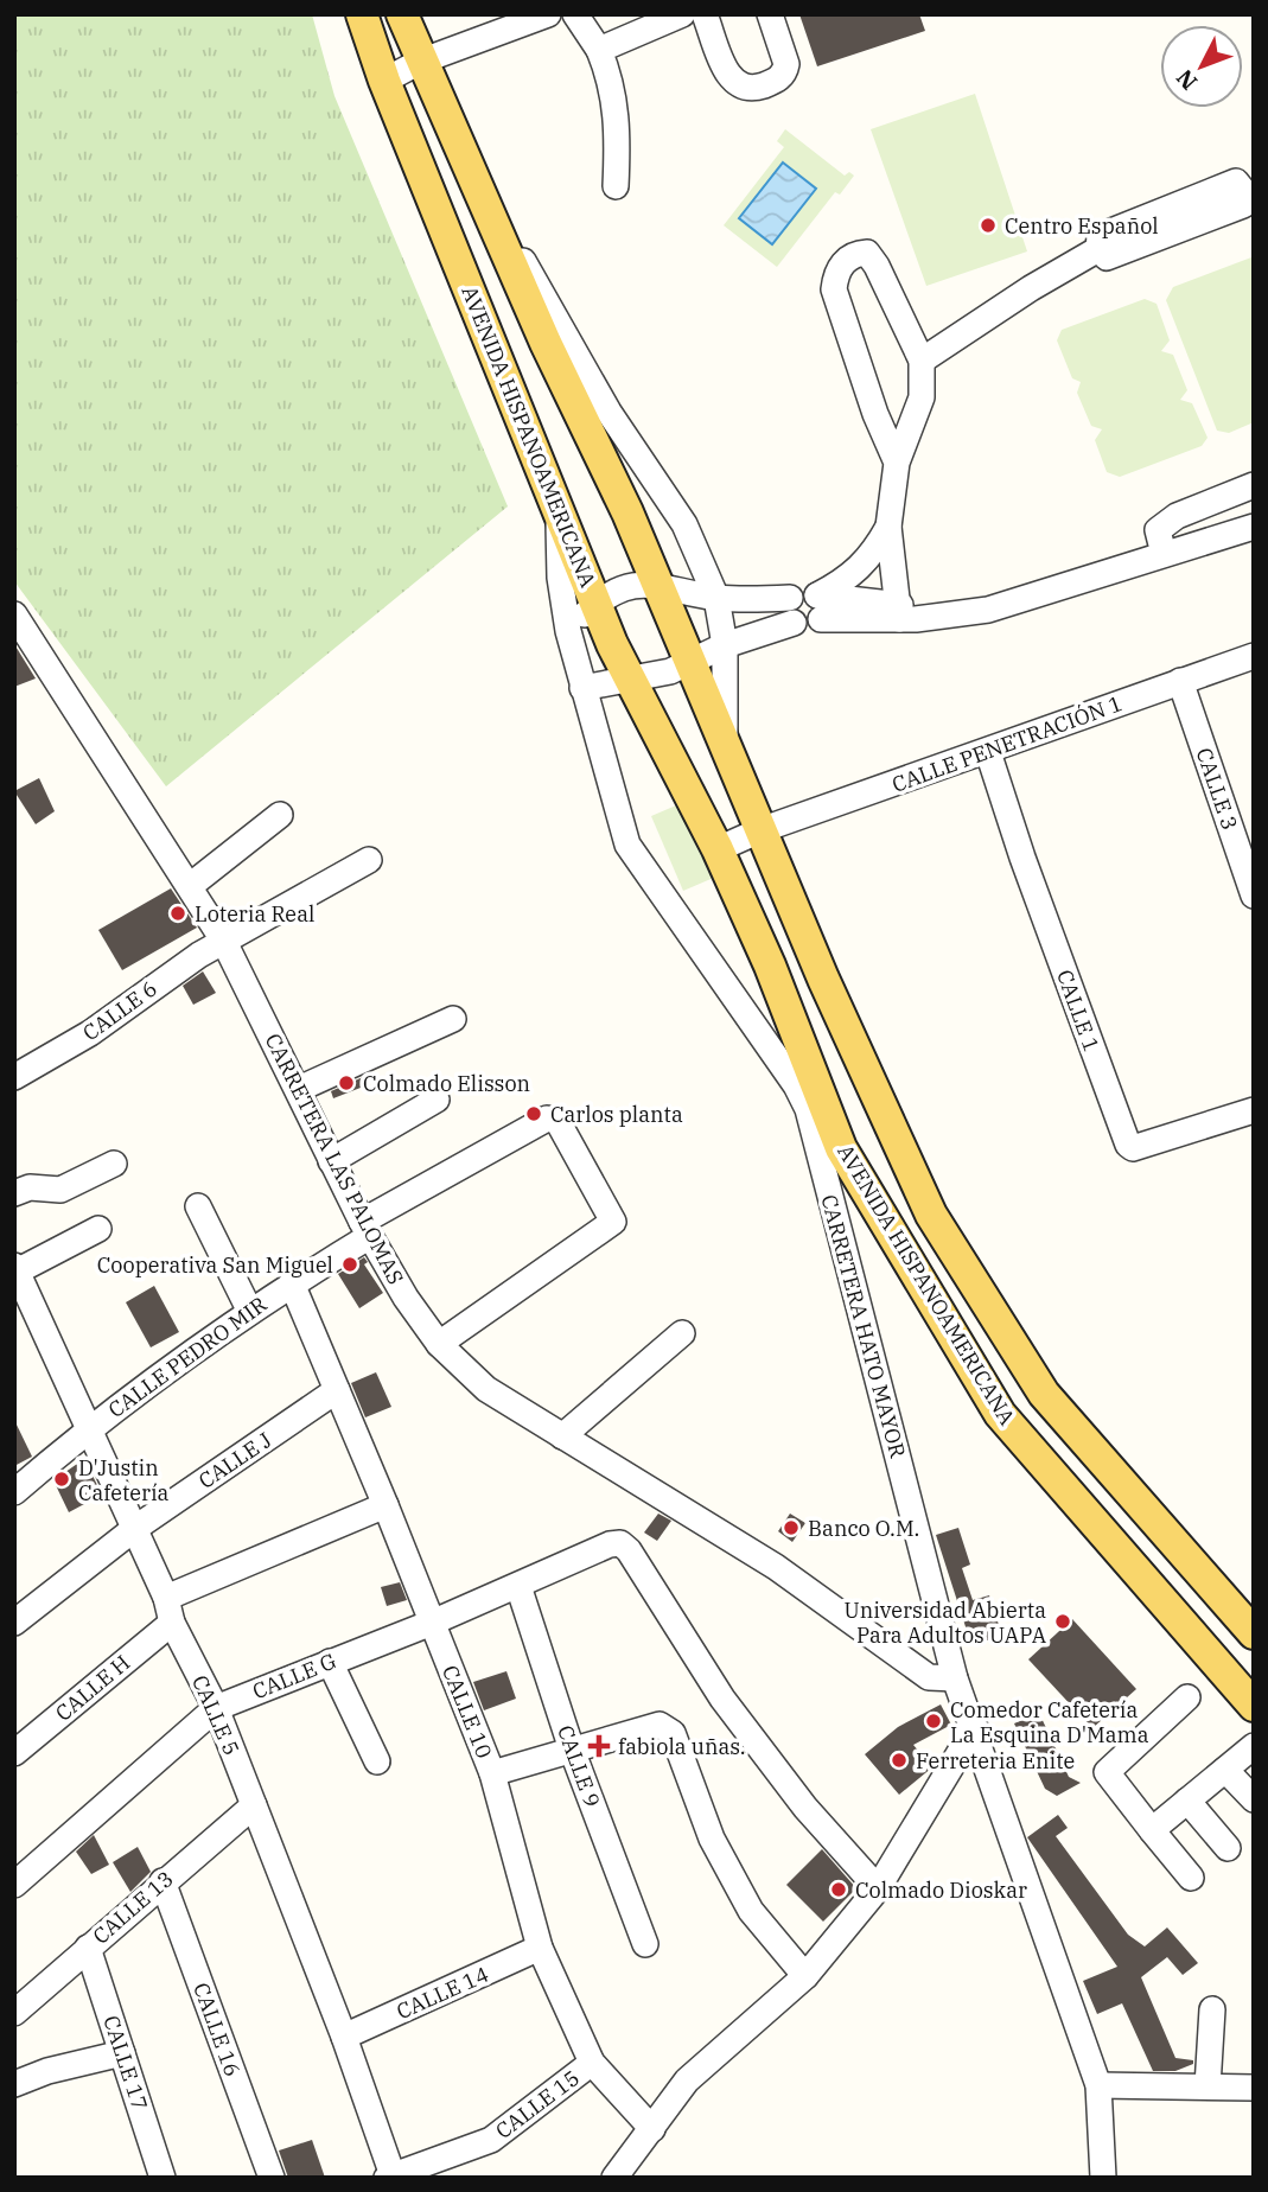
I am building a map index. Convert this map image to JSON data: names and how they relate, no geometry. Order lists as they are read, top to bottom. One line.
{"streets":{"main road":["AVENIDA HISPANOAMERICANA"],"street":["CALLE PENETRACIÓN 1","CALLE 3","CALLE 6","CALLE 1","CARRETERA LAS PALOMAS","CARRETERA HATO MAYOR","CALLE PEDRO MIR","CALLE J","CALLE G","CALLE H","CALLE 10","CALLE 5","CALLE 9","CALLE 13","CALLE 14","CALLE 16","CALLE 17","CALLE 15"]},"crossings":[["AVENIDA HISPANOAMERICANA","CALLE PENETRACIÓN 1"],["AVENIDA HISPANOAMERICANA","CARRETERA HATO MAYOR"],["CALLE PENETRACIÓN 1","CALLE 3"],["CALLE PENETRACIÓN 1","CALLE 1"],["CALLE 6","CARRETERA LAS PALOMAS"],["CARRETERA LAS PALOMAS","CARRETERA HATO MAYOR"],["CARRETERA LAS PALOMAS","CALLE PEDRO MIR"],["CALLE PEDRO MIR","CALLE 10"],["CALLE PEDRO MIR","CALLE 5"],["CALLE J","CALLE 10"],["CALLE J","CALLE 5"],["CALLE G","CALLE 10"],["CALLE G","CALLE 5"],["CALLE G","CALLE 9"],["CALLE H","CALLE 10"],["CALLE H","CALLE 5"],["CALLE 10","CALLE 14"],["CALLE 10","CALLE 15"],["CALLE 5","CALLE 13"],["CALLE 5","CALLE 14"],["CALLE 5","CALLE 15"],["CALLE 13","CALLE 16"],["CALLE 13","CALLE 17"]],"places":{"other":["Centro Español","Loteria Real","Colmado Elisson","Carlos planta","Cooperativa San Miguel","D'Justin Cafetería","Banco O.M.","Universidad Abierta Para Adultos UAPA","Comedor Cafetería La Esquina D'Mama","Ferreteria Enite","Colmado Dioskar"],"health":["fabiola uñas."]},"north":"bottom left"}
